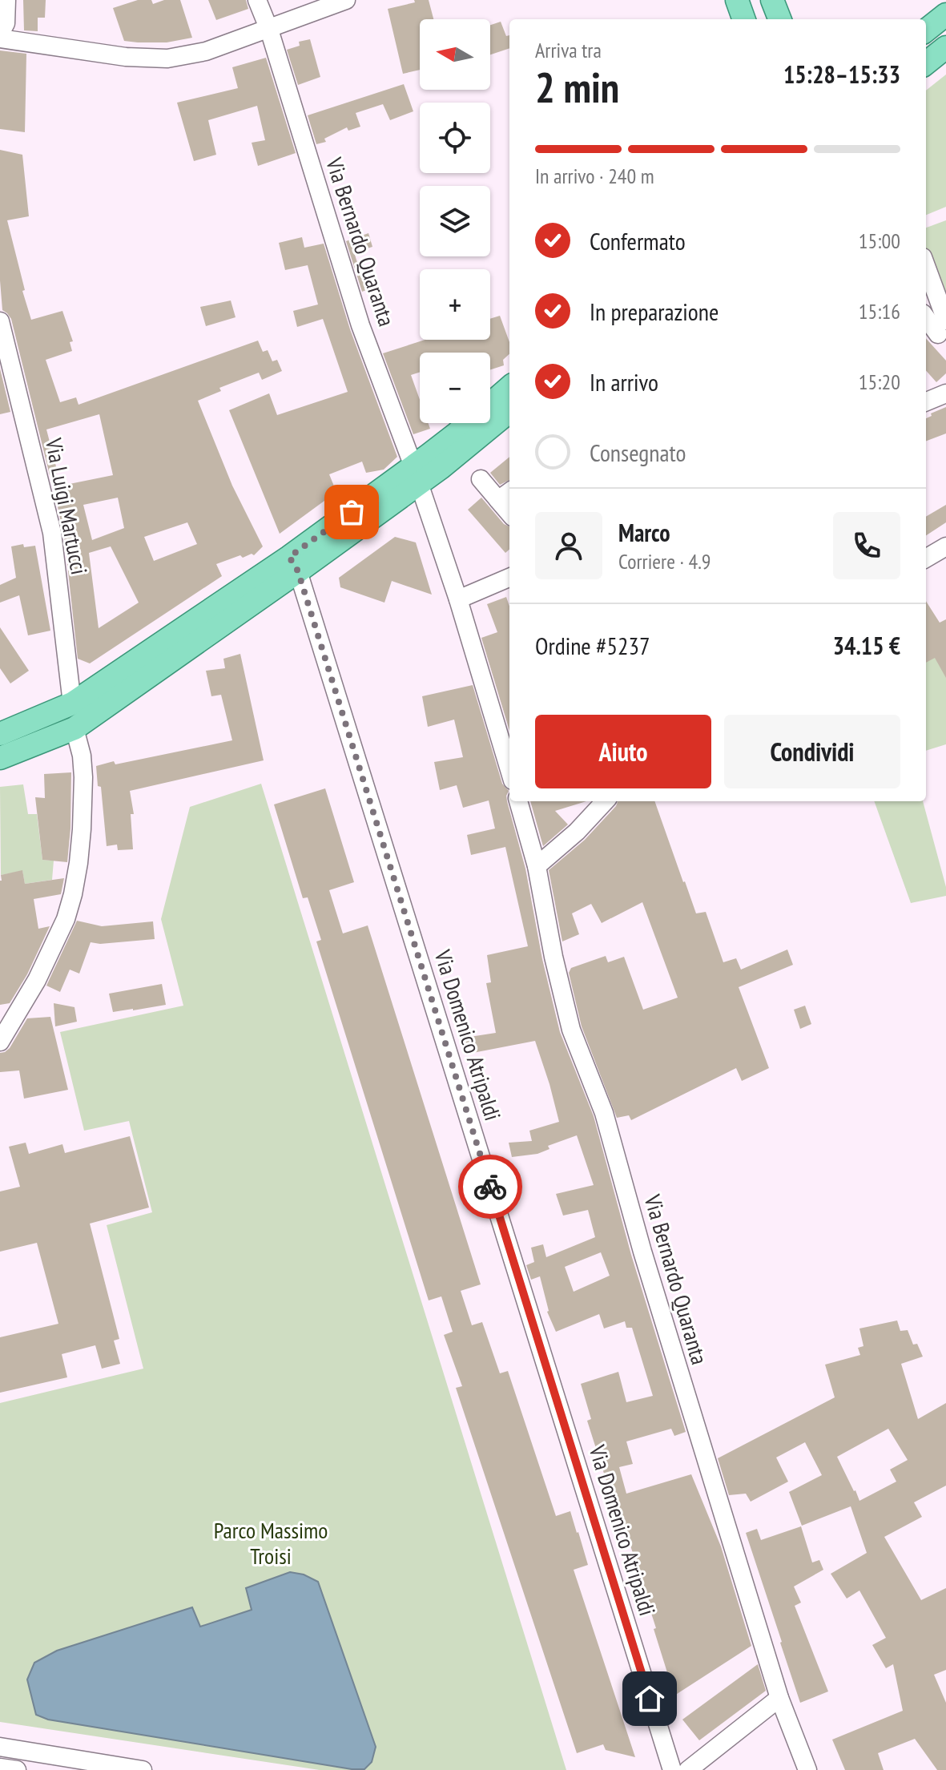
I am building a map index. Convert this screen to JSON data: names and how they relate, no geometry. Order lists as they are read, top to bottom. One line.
{"streets":{"street":["Via Bernardo Quaranta","Via Luigi Martucci","Via Domenico Atripaldi"]},"parks":["Parco Massimo Troisi"],"north":"left","page":{"map_buttons":["+","−"],"heading":["2 min","Arriva tra","15:28–15:33"],"panel":["Marco","Corriere · 4.9","Ordine #5237","34.15 €"],"bar":"In arrivo · 240 m","list":[["Confermato","15:00"],["In preparazione","15:16"],["In arrivo","15:20"],"Consegnato"],"buttons":["Aiuto","Condividi"]}}
